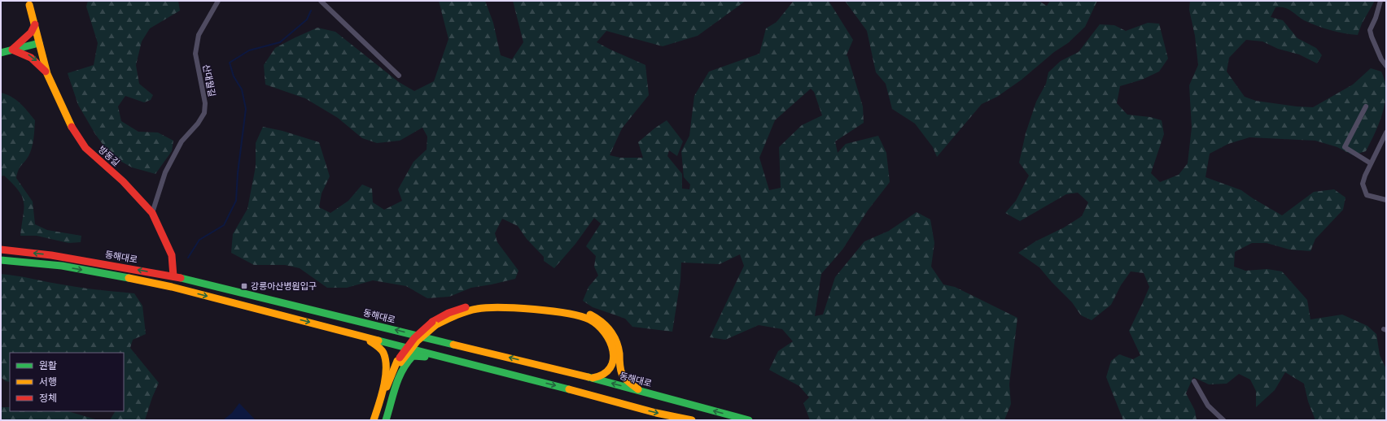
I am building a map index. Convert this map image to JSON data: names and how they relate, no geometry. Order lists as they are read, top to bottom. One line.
{"streets":{"main road":["방동길","동해대로"],"street":["산대월길"]},"crossings":[["산대월길","방동길"],["방동길","동해대로"]],"places":{"transit":["강릉아산병원입구"]},"legend":["원활","서행","정체"]}
